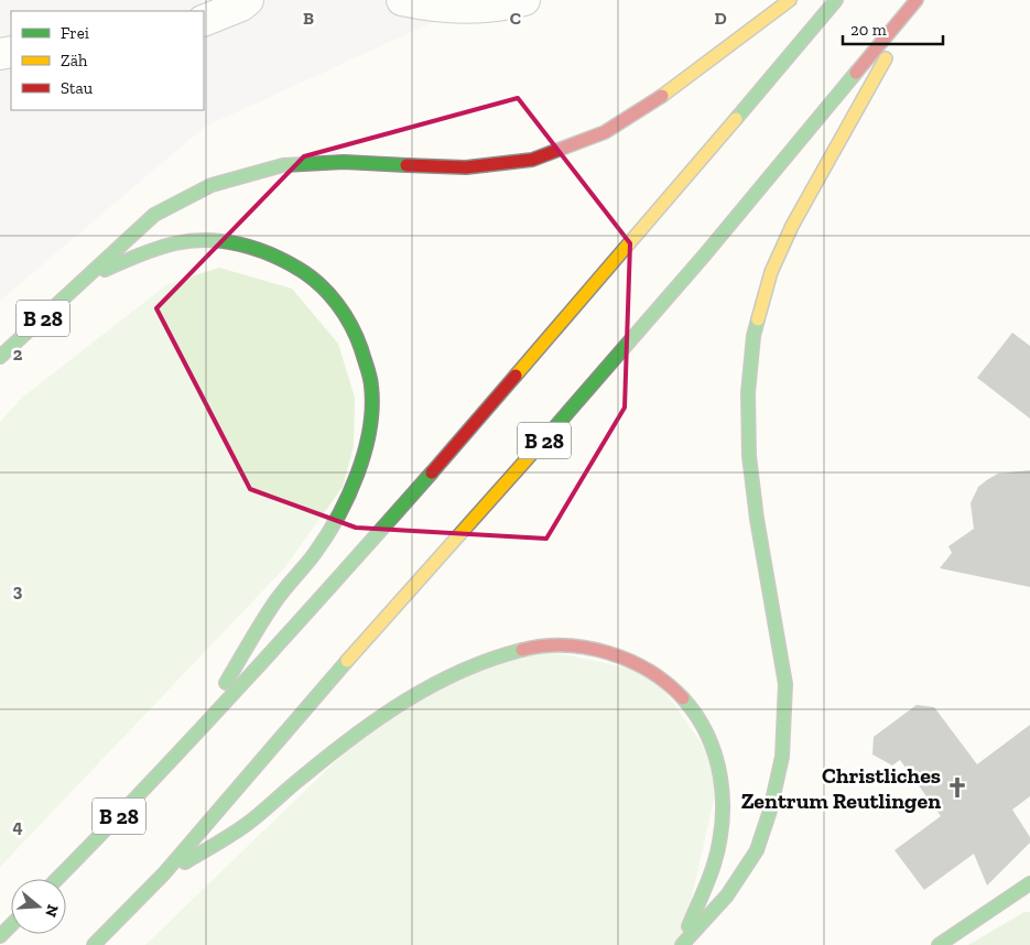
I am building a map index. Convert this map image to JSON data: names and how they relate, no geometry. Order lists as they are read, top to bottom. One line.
{"streets":{"main road":["B 28"]},"places":{"church":["Christliches Zentrum Reutlingen"]},"legend":["Frei","Zäh","Stau"],"scale_bar":"20 m","north":"right","grid":{"columns":["B","C","D"],"rows":["2","3","4"]}}
